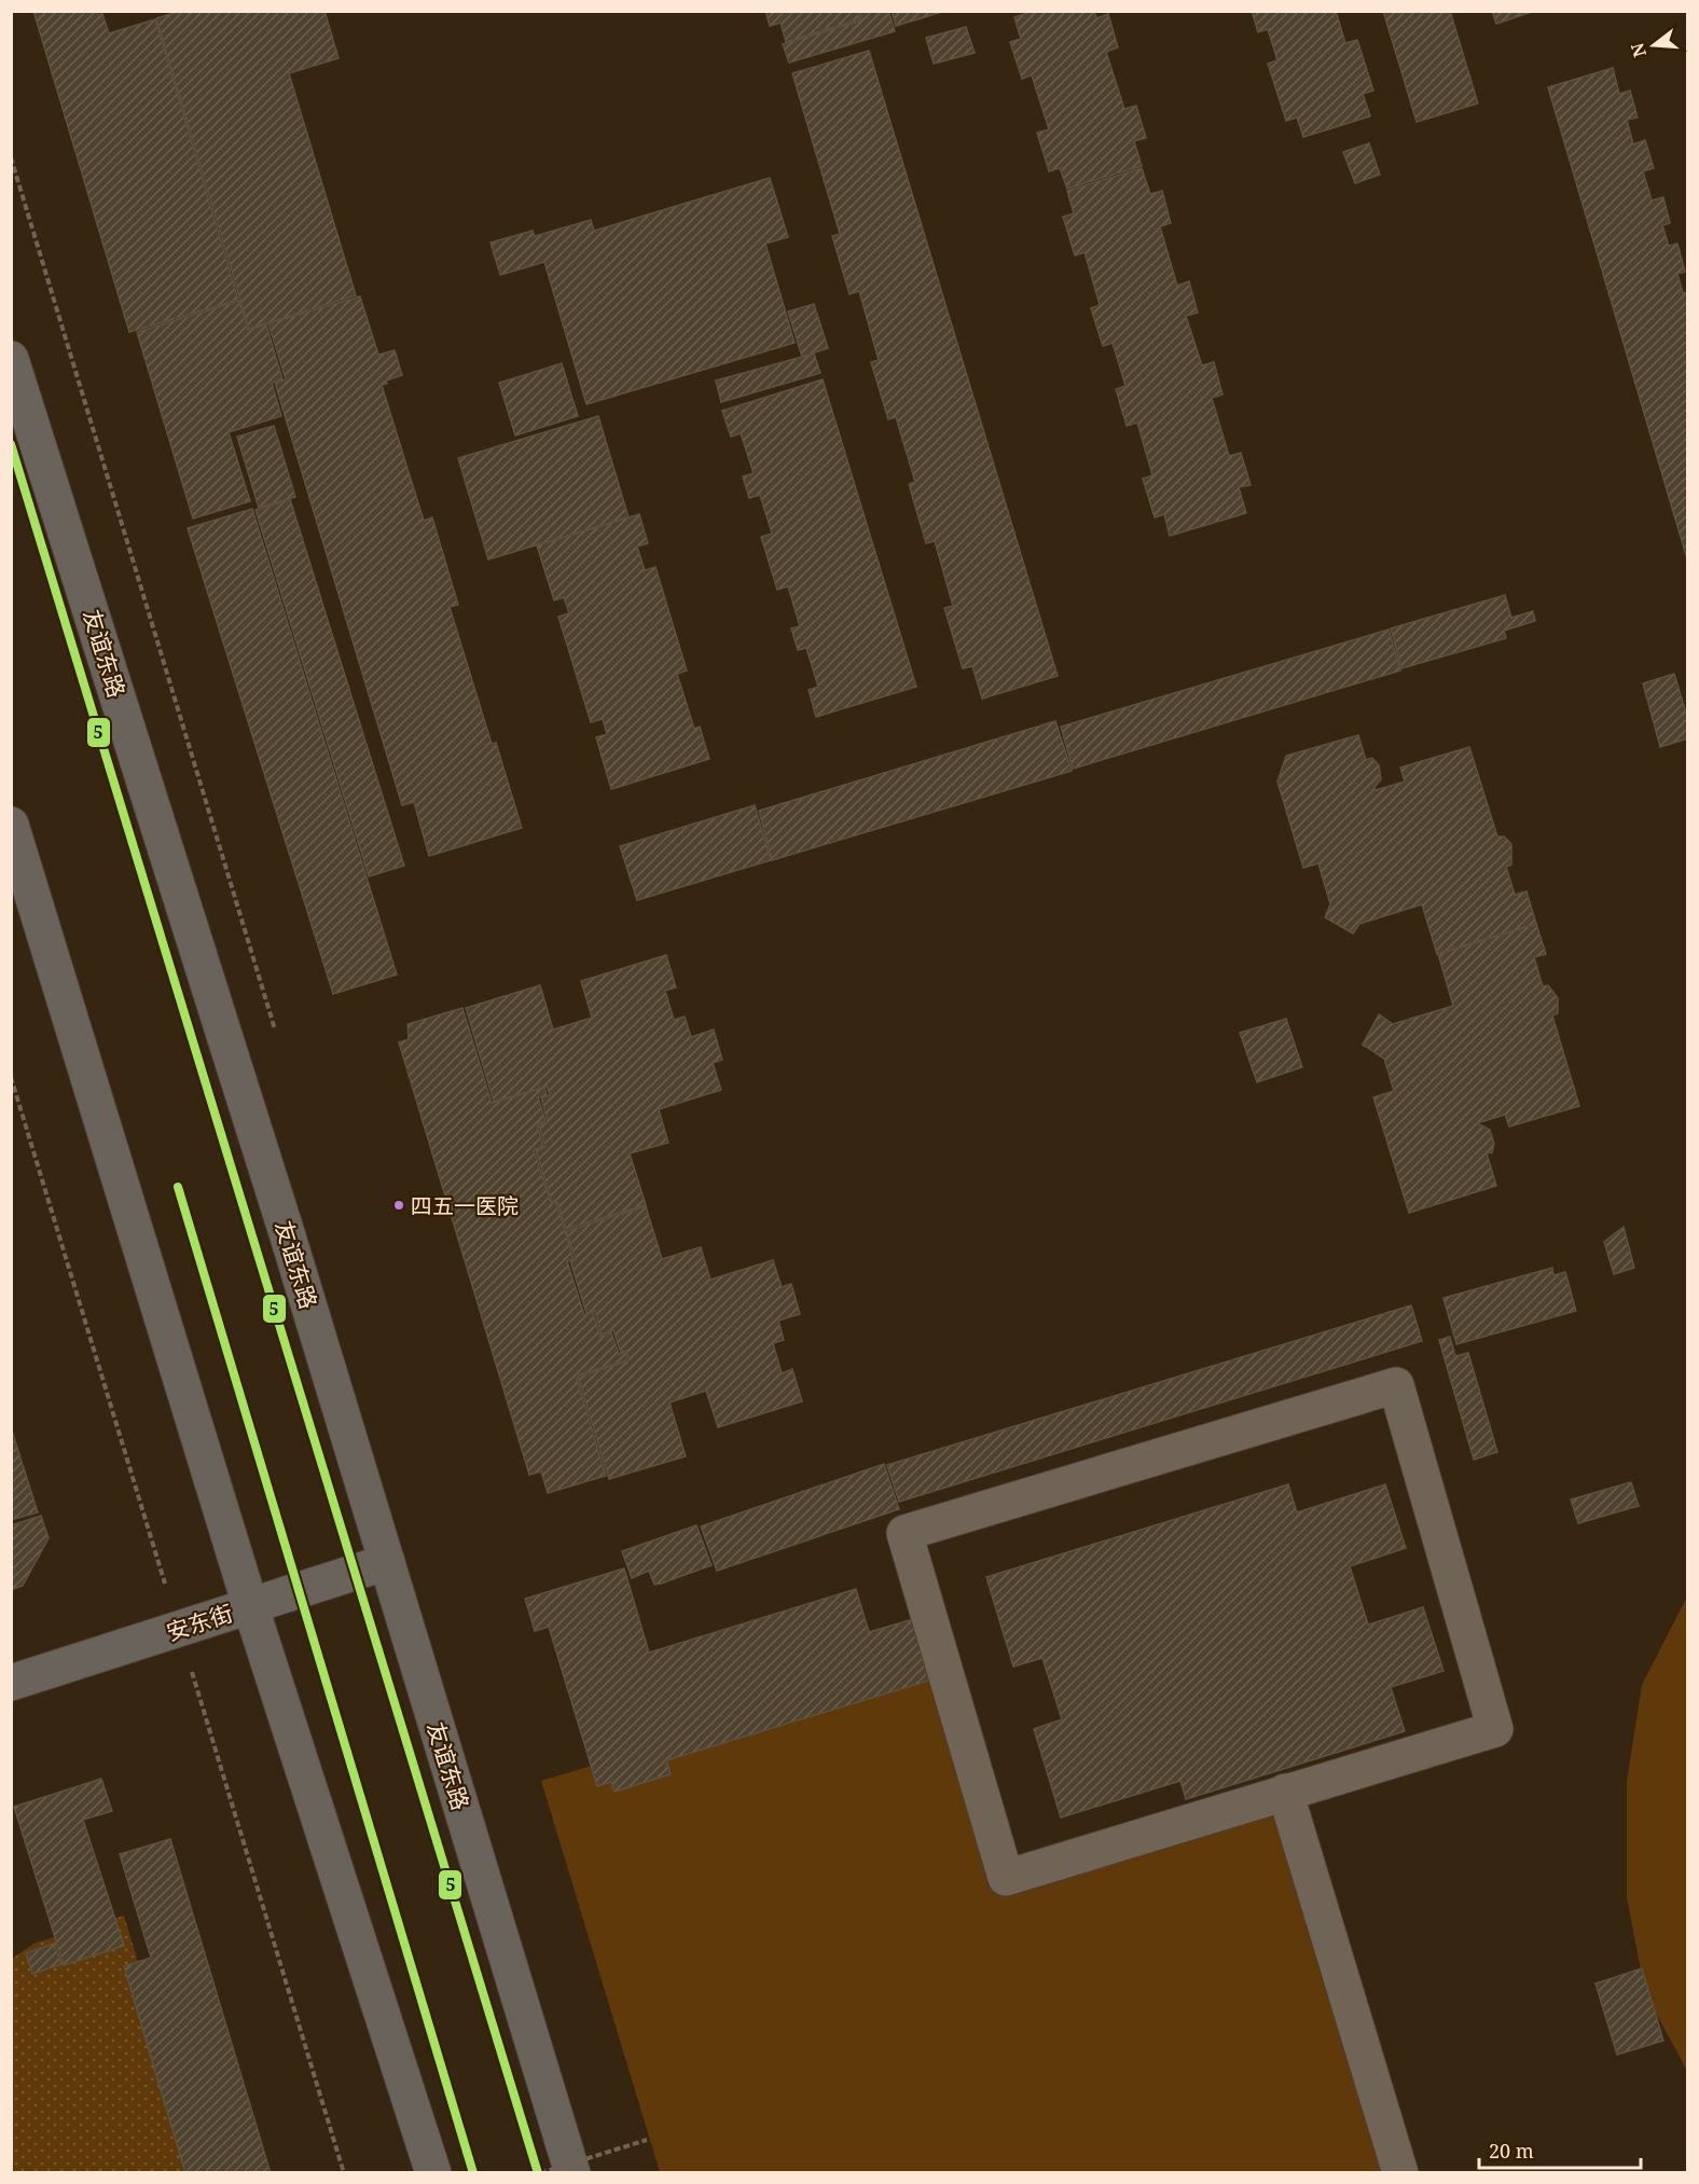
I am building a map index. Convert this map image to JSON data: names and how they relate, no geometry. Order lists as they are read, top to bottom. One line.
{"streets":{"main road":["友谊东路","安东街"]},"crossings":[["友谊东路","安东街"]],"places":["四五一医院"],"lines":["transit line 5"],"scale_bar":"20 m","north":"left"}
